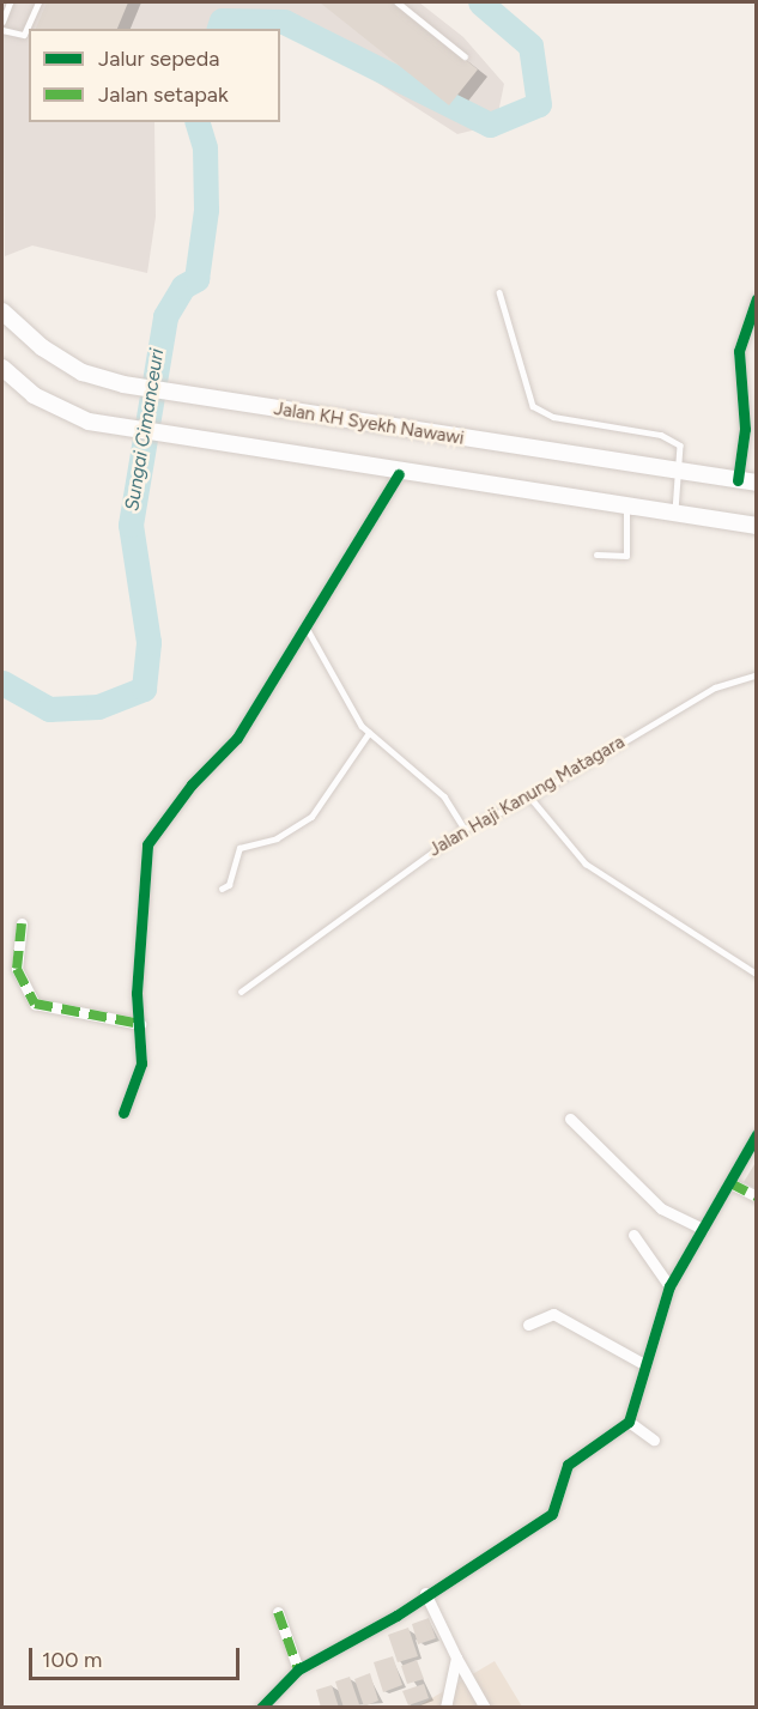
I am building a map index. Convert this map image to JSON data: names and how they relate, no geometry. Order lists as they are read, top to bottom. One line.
{"streets":{"main road":["Jalan KH Syekh Nawawi"],"lane":["Jalan Haji Kanung Matagara"]},"water":["Sungai Cimanceuri"],"legend":["Jalur sepeda","Jalan setapak"],"scale_bar":"100 m"}
